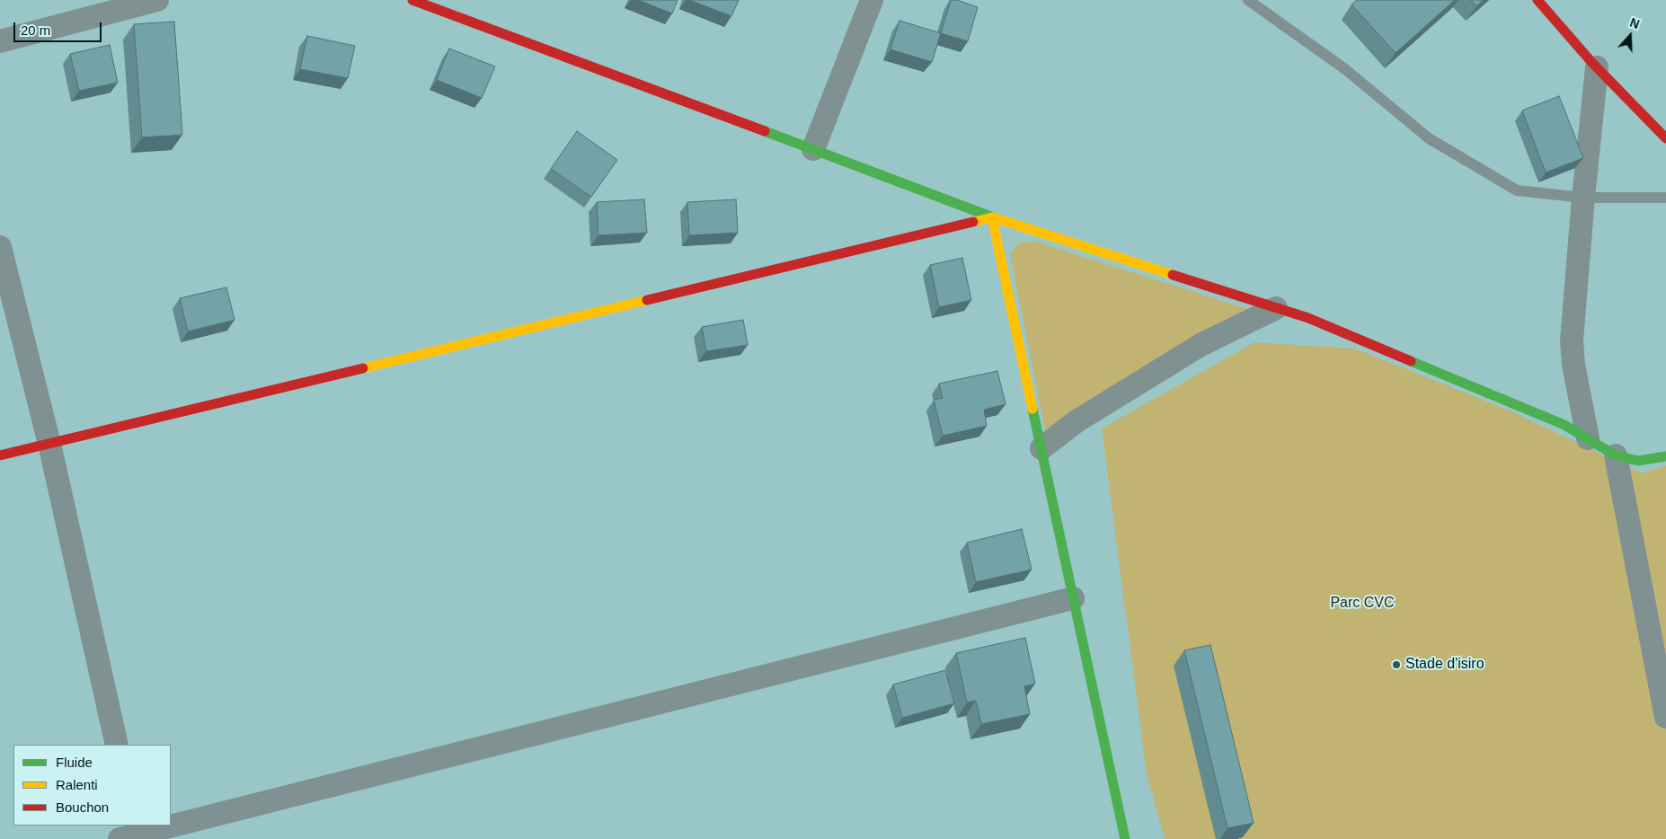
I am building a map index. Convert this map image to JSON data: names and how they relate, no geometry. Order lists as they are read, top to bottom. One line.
{"parks":["Parc CVC"],"places":["Stade d'isiro"],"legend":["Fluide","Ralenti","Bouchon"],"scale_bar":"20 m","north":"top"}
